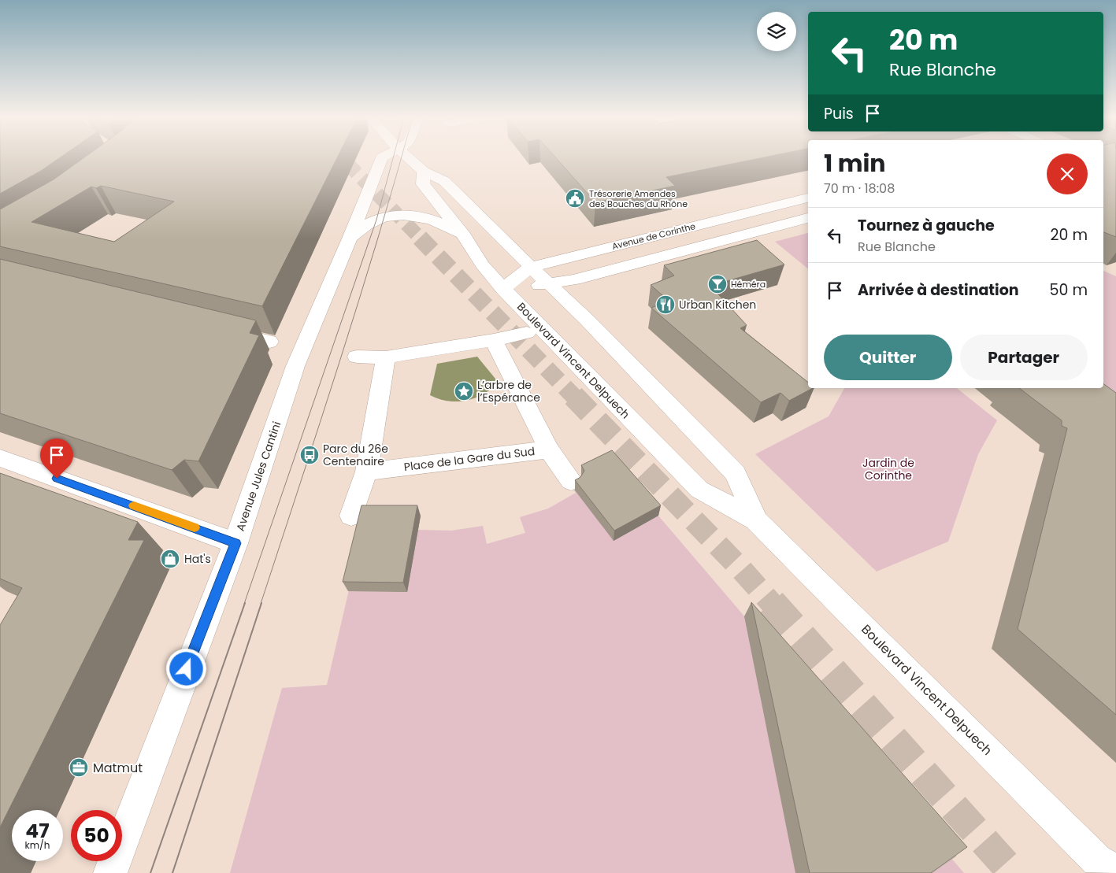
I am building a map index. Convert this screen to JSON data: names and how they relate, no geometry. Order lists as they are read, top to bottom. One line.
{"streets":{"main road":["Avenue de Corinthe","Boulevard Vincent Delpuech","Place de la Gare du Sud","Avenue Jules Cantini"]},"crossings":[["Avenue de Corinthe","Boulevard Vincent Delpuech"]],"parks":["Jardin de Corinthe"],"places":{"public building":["Trésorerie Amendes des Bouches du Rhône"],"bar":["Héméra"],"restaurant":["Urban Kitchen"],"place":["L’arbre de l’Espérance"],"bus stop":["Parc du 26e Centenaire"],"shop":["Hat's"],"office":["Matmut"]},"page":{"turn":["20 m","Rue Blanche"],"then":"Puis","heading":["1 min","70 m · 18:08"],"list":[{"name":"Tournez à gauche","note":"Rue Blanche","value":"20 m"},{"name":"Arrivée à destination","value":"50 m"}],"buttons":["Quitter","Partager"],"speed":"47 km/h","limit":"50"}}
